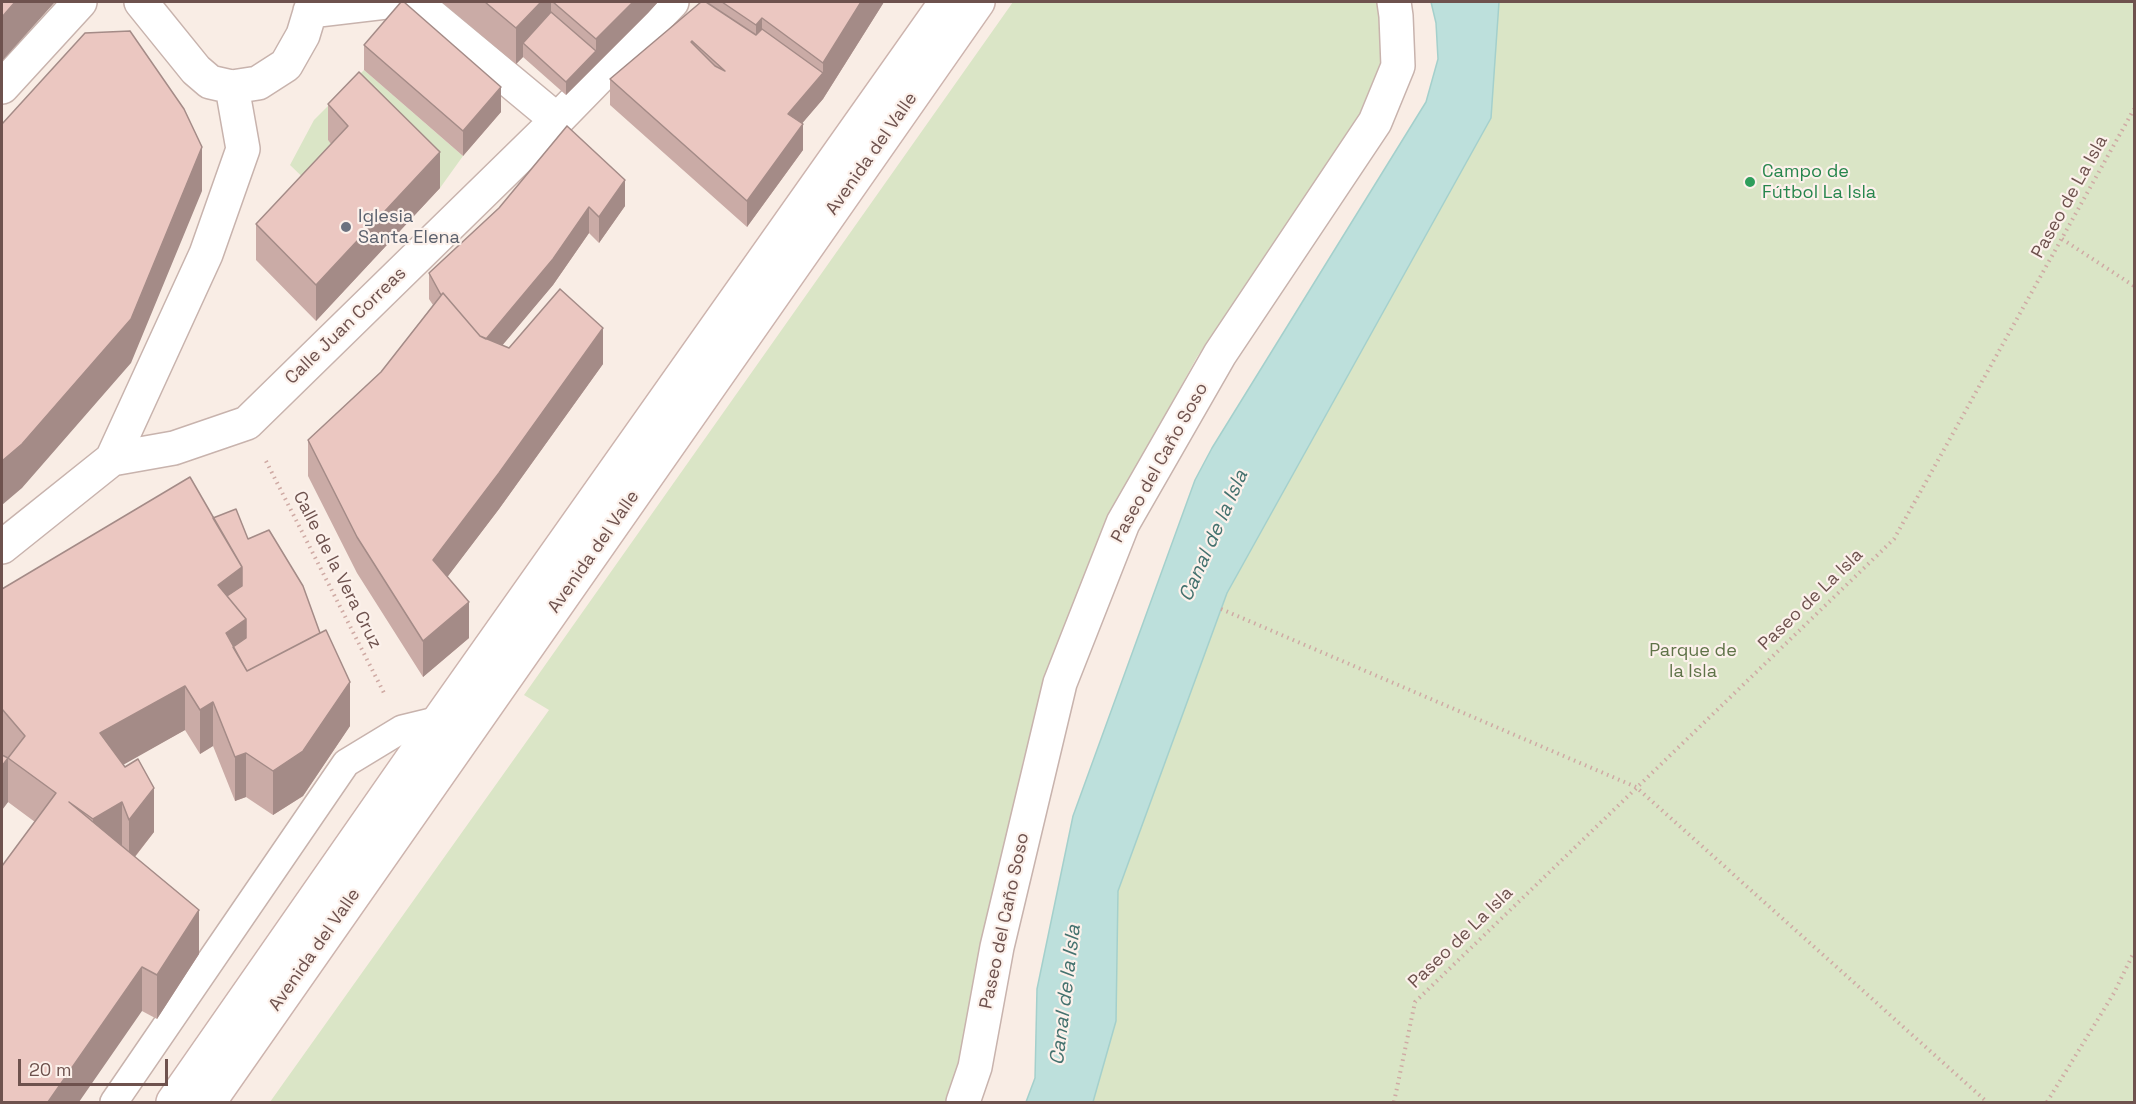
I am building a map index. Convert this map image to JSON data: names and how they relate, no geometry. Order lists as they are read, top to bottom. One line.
{"streets":{"street":["Avenida del Valle","Calle Juan Correas","Paseo del Caño Soso"],"path":["Paseo de La Isla","Calle de la Vera Cruz"]},"crossings":[["Calle Juan Correas","Calle de la Vera Cruz"]],"water":["Canal de la Isla"],"parks":["Parque de la Isla"],"places":["Campo de Fútbol La Isla","Iglesia Santa Elena"],"scale_bar":"20 m"}
